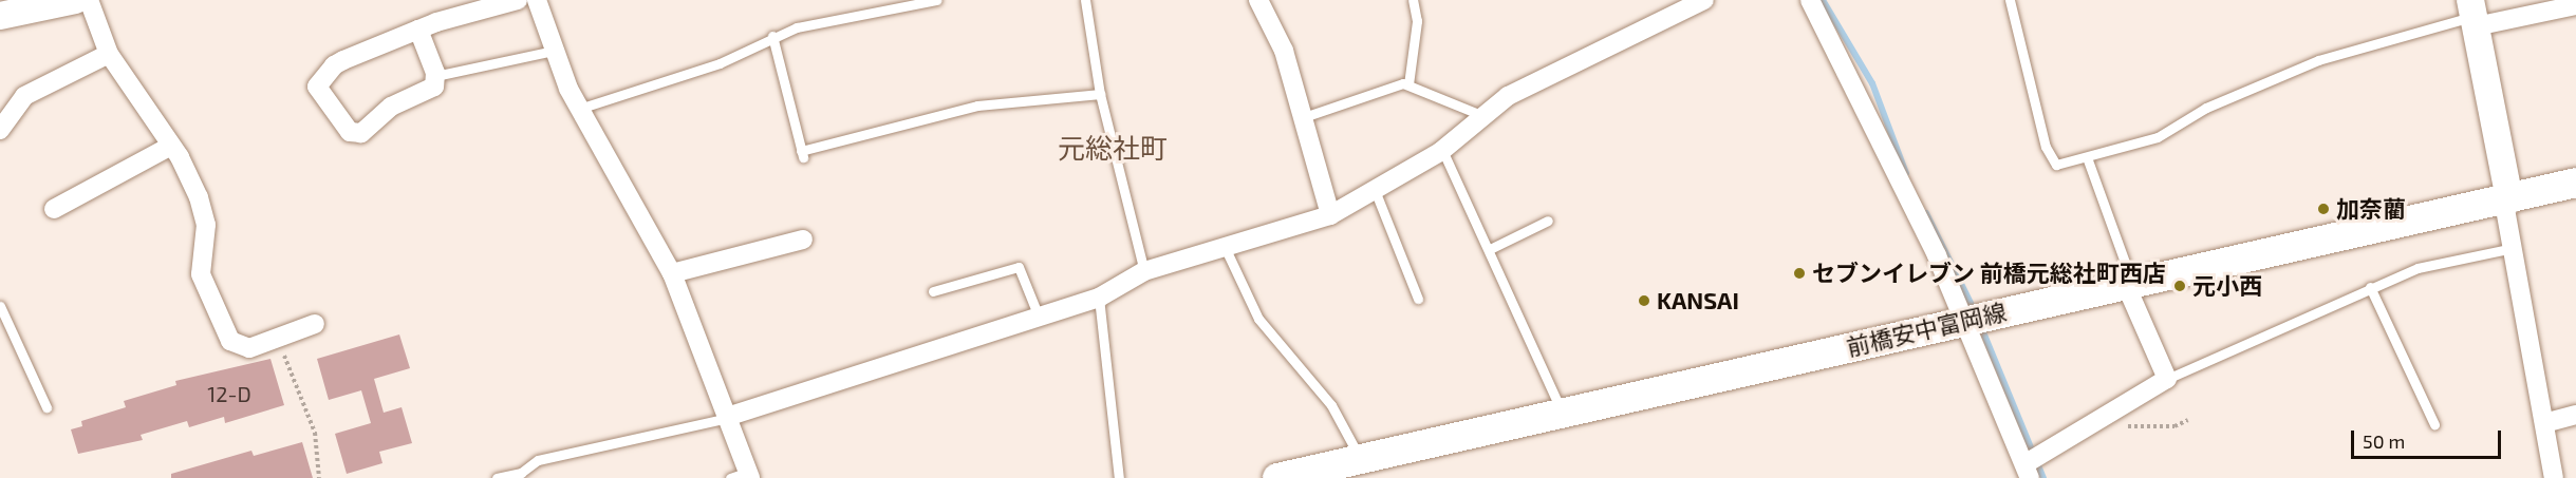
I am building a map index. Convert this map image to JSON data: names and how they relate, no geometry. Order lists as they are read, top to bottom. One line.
{"streets":{"main road":["前橋安中富岡線"]},"districts":["元総社町"],"places":["加奈藺","セブンイレブン 前橋元総社町西店","元小西","KANSAI"],"house_numbers":["12-D"],"scale_bar":"50 m"}
